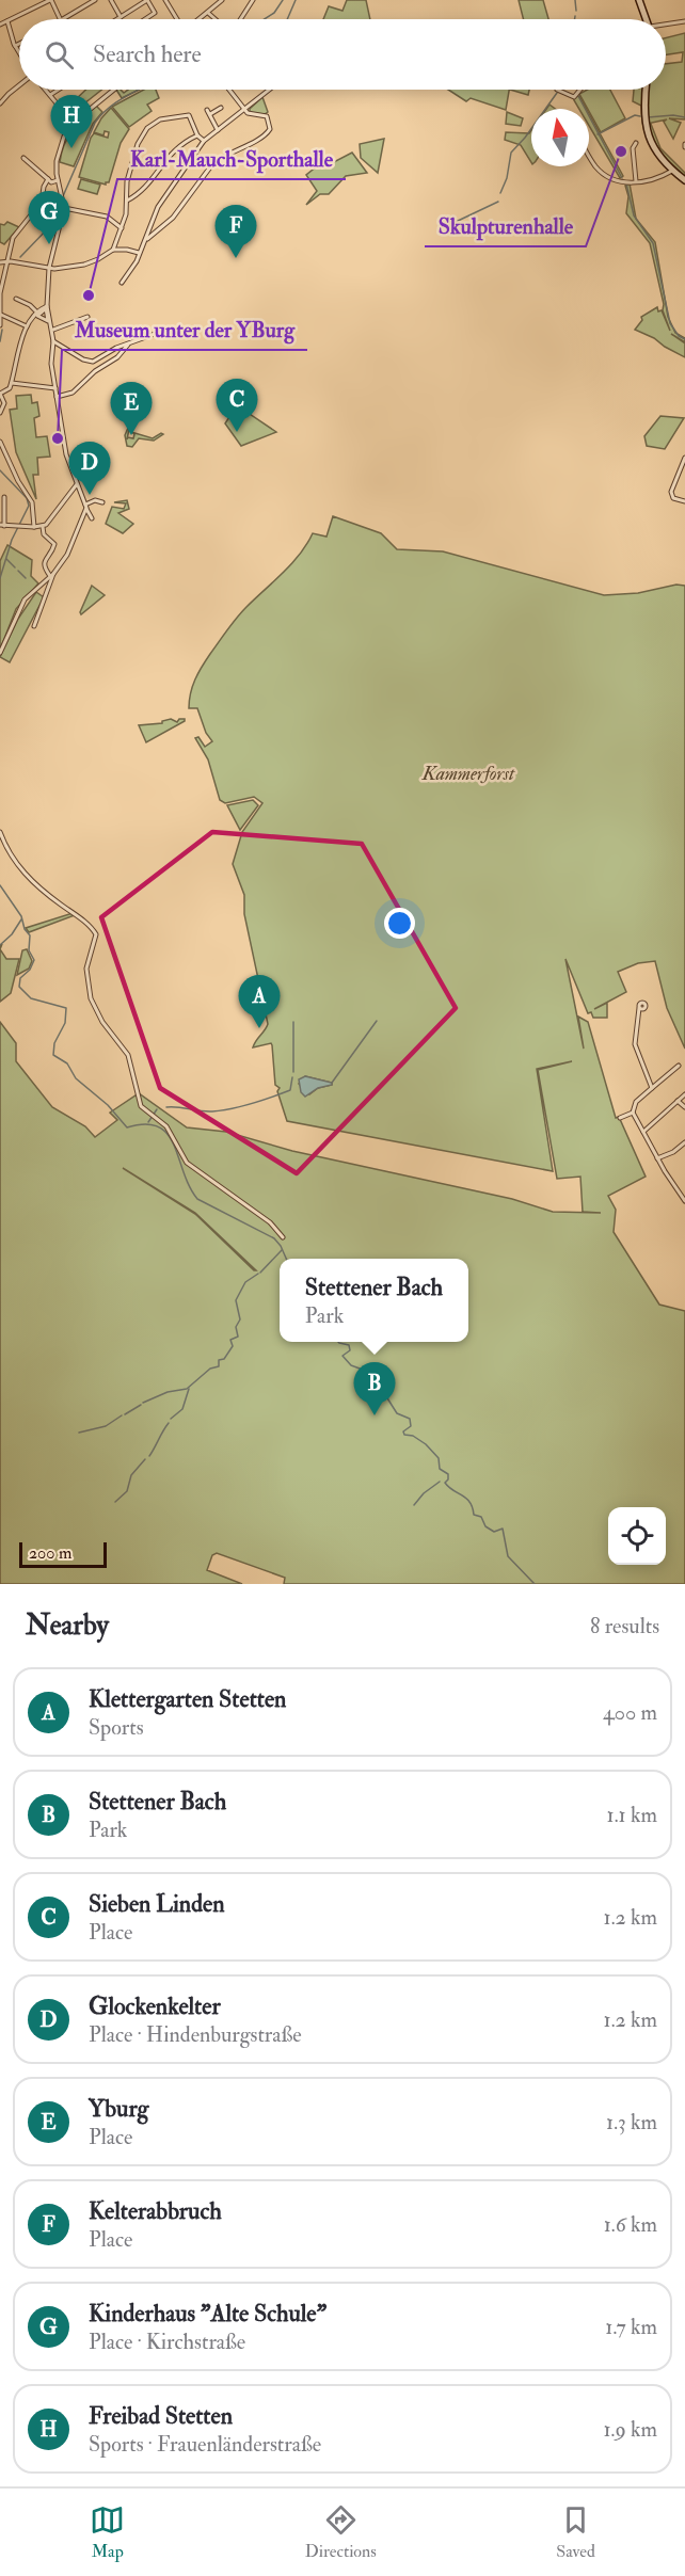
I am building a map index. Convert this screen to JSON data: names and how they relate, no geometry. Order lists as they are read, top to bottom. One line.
{"parks":["Kammerforst"],"places":["Skulpturenhalle","Karl-Mauch-Sporthalle","Museum unter der YBurg"],"scale_bar":"200 m","north":"top","page":{"search":"Search here","pins":["H","G","F","C","E","D","A","B"],"popup":["Stettener Bach","Park"],"scale":"200 m","heading":["Nearby","8 results"],"list":[{"mark":"A","name":"Klettergarten Stetten","note":"Sports","value":"400 m"},{"mark":"B","name":"Stettener Bach","note":"Park","value":"1.1 km"},{"mark":"C","name":"Sieben Linden","note":"Place","value":"1.2 km"},{"mark":"D","name":"Glockenkelter","note":"Place · Hindenburgstraße","value":"1.2 km"},{"mark":"E","name":"Yburg","note":"Place","value":"1.3 km"},{"mark":"F","name":"Kelterabbruch","note":"Place","value":"1.6 km"},{"mark":"G","name":"Kinderhaus \"Alte Schule\"","note":"Place · Kirchstraße","value":"1.7 km"},{"mark":"H","name":"Freibad Stetten","note":"Sports · Frauenländerstraße","value":"1.9 km"}],"nav":["Map","Directions","Saved"]}}
